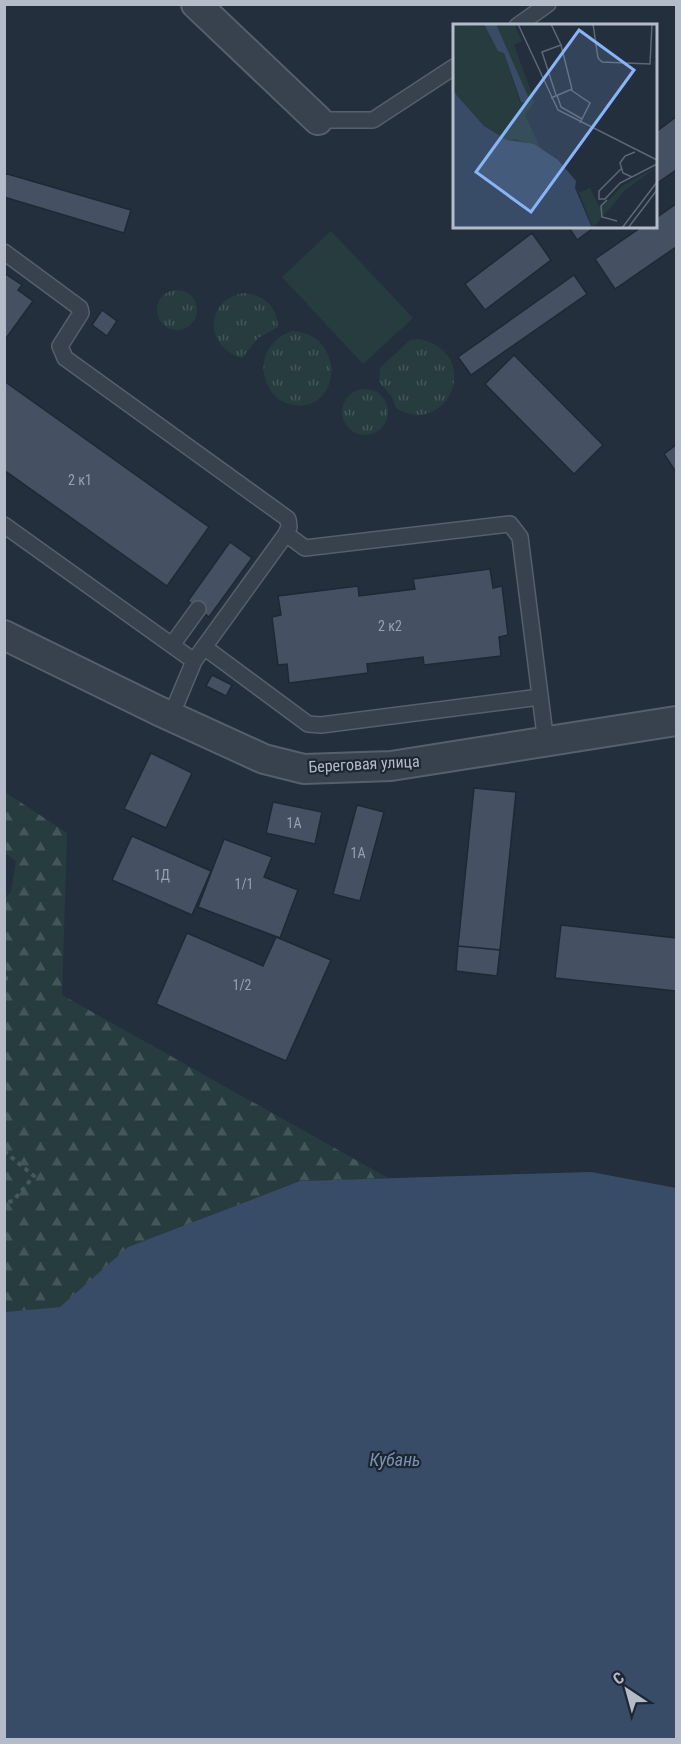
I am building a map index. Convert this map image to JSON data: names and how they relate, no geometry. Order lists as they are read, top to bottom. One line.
{"streets":{"street":["Береговая улица"]},"water":["Кубань"],"house_numbers":["2 к1","2 к2","1А","1А","1Д","1/1","1/2"],"north":"top left"}
